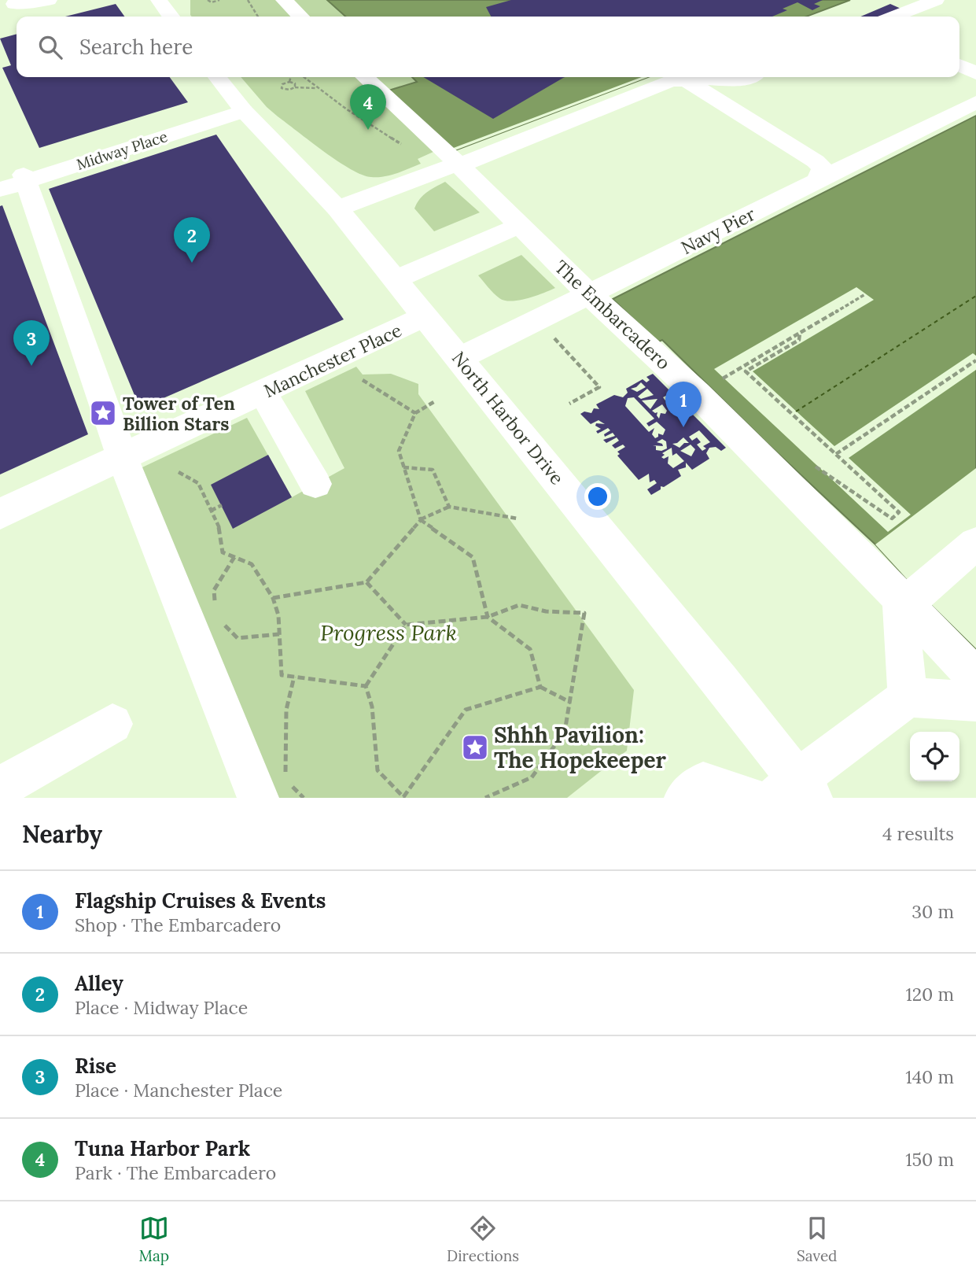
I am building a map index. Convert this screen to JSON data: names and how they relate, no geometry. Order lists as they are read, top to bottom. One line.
{"streets":{"street":["Midway Place","Navy Pier","The Embarcadero","Manchester Place","North Harbor Drive"]},"crossings":[["Midway Place","North Harbor Drive"],["Navy Pier","The Embarcadero"],["Navy Pier","North Harbor Drive"],["Manchester Place","North Harbor Drive"]],"parks":["Progress Park"],"places":{"place":["Tower of Ten Billion Stars","Shhh Pavilion: The Hopekeeper"]},"page":{"search":"Search here","pins":["4","2","3","1"],"heading":["Nearby","4 results"],"list":[{"mark":"1","name":"Flagship Cruises & Events","note":"Shop · The Embarcadero","value":"30 m"},{"mark":"2","name":"Alley","note":"Place · Midway Place","value":"120 m"},{"mark":"3","name":"Rise","note":"Place · Manchester Place","value":"140 m"},{"mark":"4","name":"Tuna Harbor Park","note":"Park · The Embarcadero","value":"150 m"}],"nav":["Map","Directions","Saved"]}}
